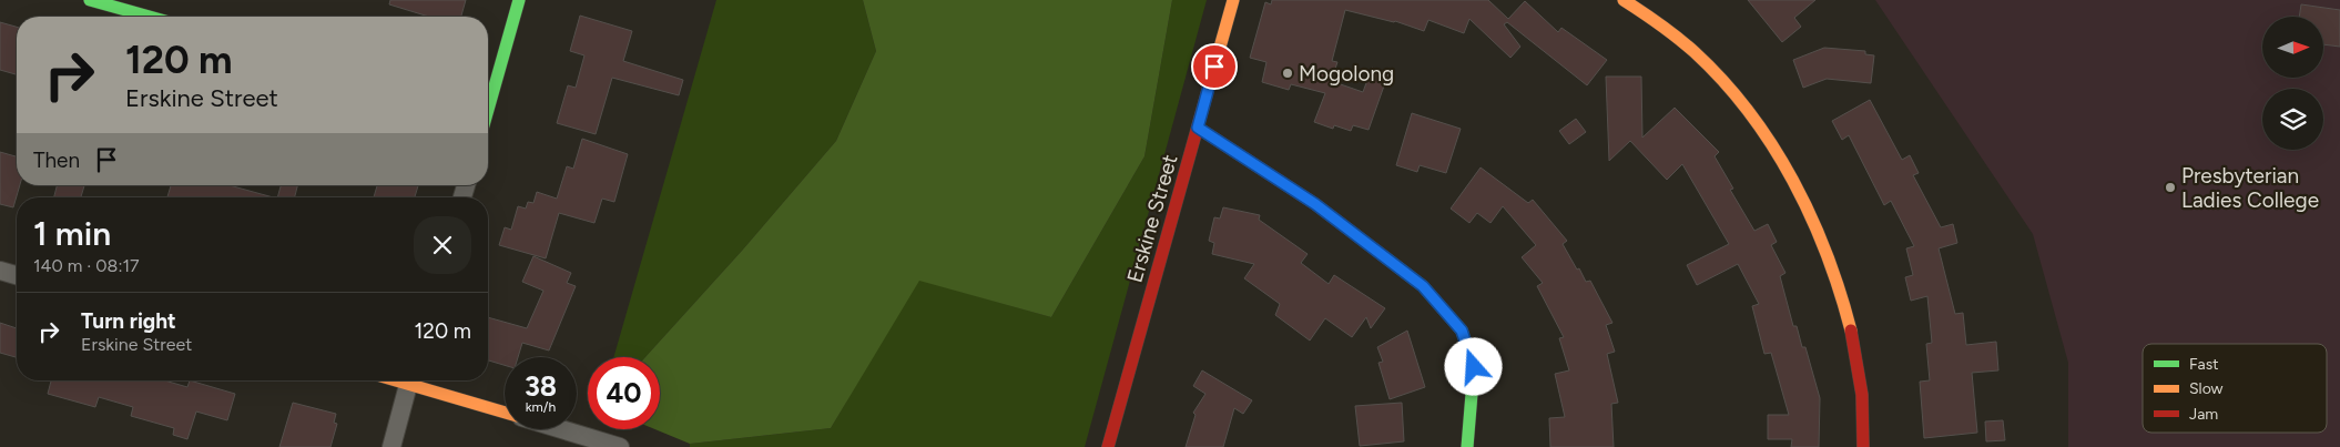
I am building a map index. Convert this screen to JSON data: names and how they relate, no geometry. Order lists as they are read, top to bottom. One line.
{"streets":{"street":["Erskine Street"]},"places":["Mogolong","Presbyterian Ladies College"],"legend":["Fast","Slow","Jam"],"north":"right","page":{"turn":["120 m","Erskine Street"],"then":"Then","heading":["1 min","140 m · 08:17"],"list":[{"name":"Turn right","note":"Erskine Street","value":"120 m"}],"speed":"38 km/h","limit":"40"}}
